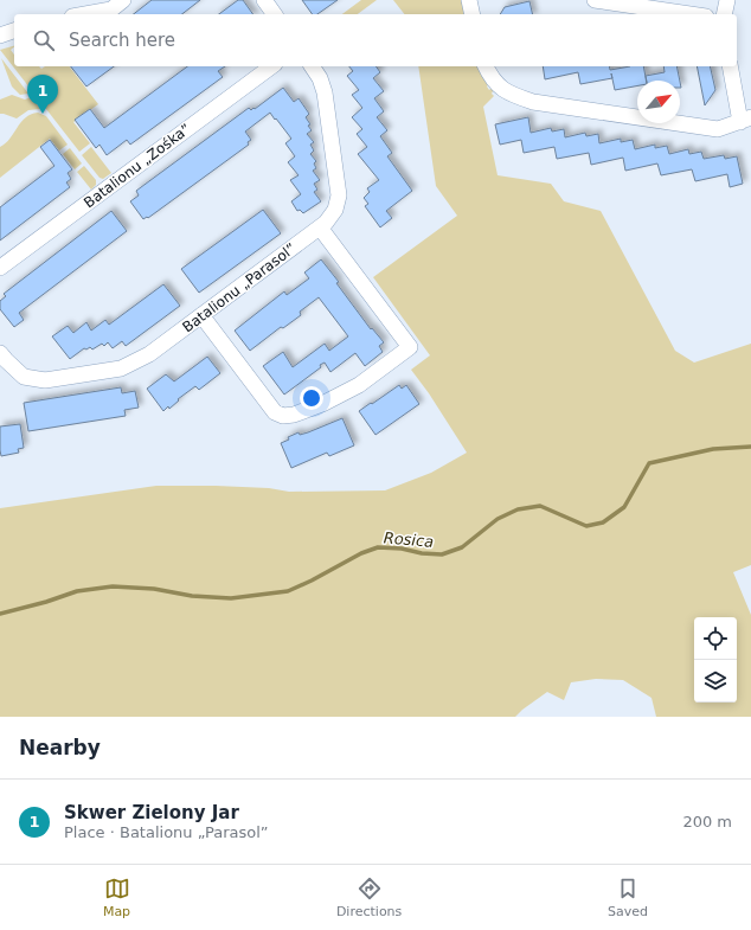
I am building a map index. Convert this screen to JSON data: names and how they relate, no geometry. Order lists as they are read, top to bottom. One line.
{"streets":{"street":["Batalionu „Zośka”","Batalionu „Parasol”"]},"water":["Rosica"],"north":"top right","page":{"search":"Search here","pins":"1","heading":"Nearby","list":[{"mark":"1","name":"Skwer Zielony Jar","note":"Place · Batalionu „Parasol”","value":"200 m"}],"nav":["Map","Directions","Saved"]}}
